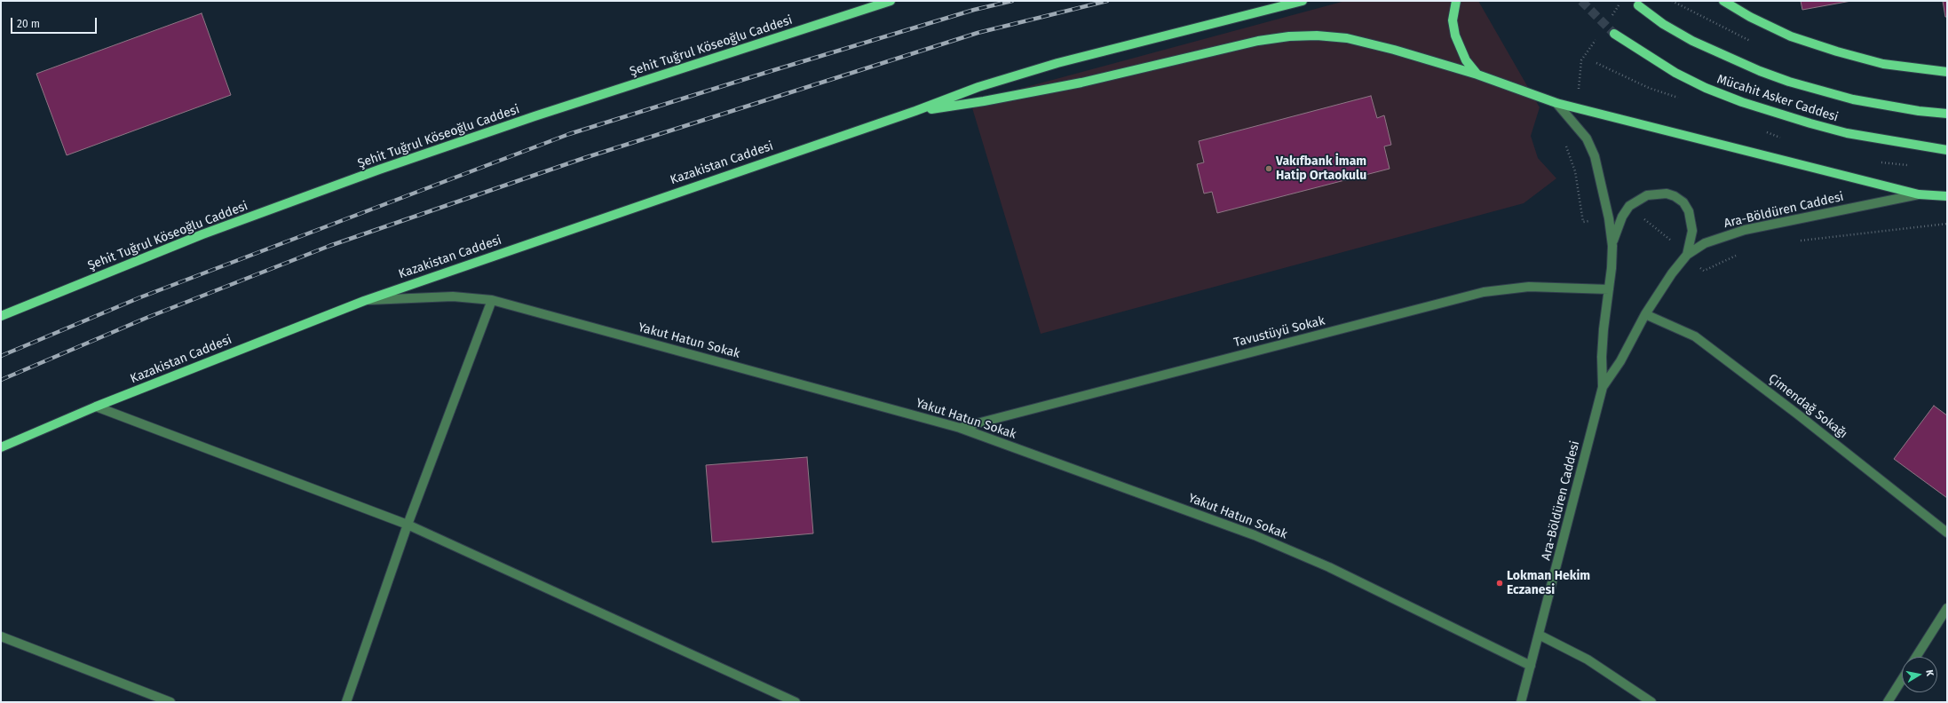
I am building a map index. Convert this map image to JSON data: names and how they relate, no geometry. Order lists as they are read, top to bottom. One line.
{"streets":{"main road":["Şehit Tuğrul Köseoğlu Caddesi","Mücahit Asker Caddesi","Kazakistan Caddesi"],"street":["Ara-Böldüren Caddesi","Tavustüyü Sokak","Yakut Hatun Sokak","Çimendağ Sokağı"]},"crossings":[["Kazakistan Caddesi","Yakut Hatun Sokak"],["Ara-Böldüren Caddesi","Tavustüyü Sokak"],["Ara-Böldüren Caddesi","Yakut Hatun Sokak"],["Ara-Böldüren Caddesi","Çimendağ Sokağı"],["Tavustüyü Sokak","Yakut Hatun Sokak"]],"places":["Vakıfbank İmam Hatip Ortaokulu","Lokman Hekim Eczanesi"],"scale_bar":"20 m","north":"right"}
